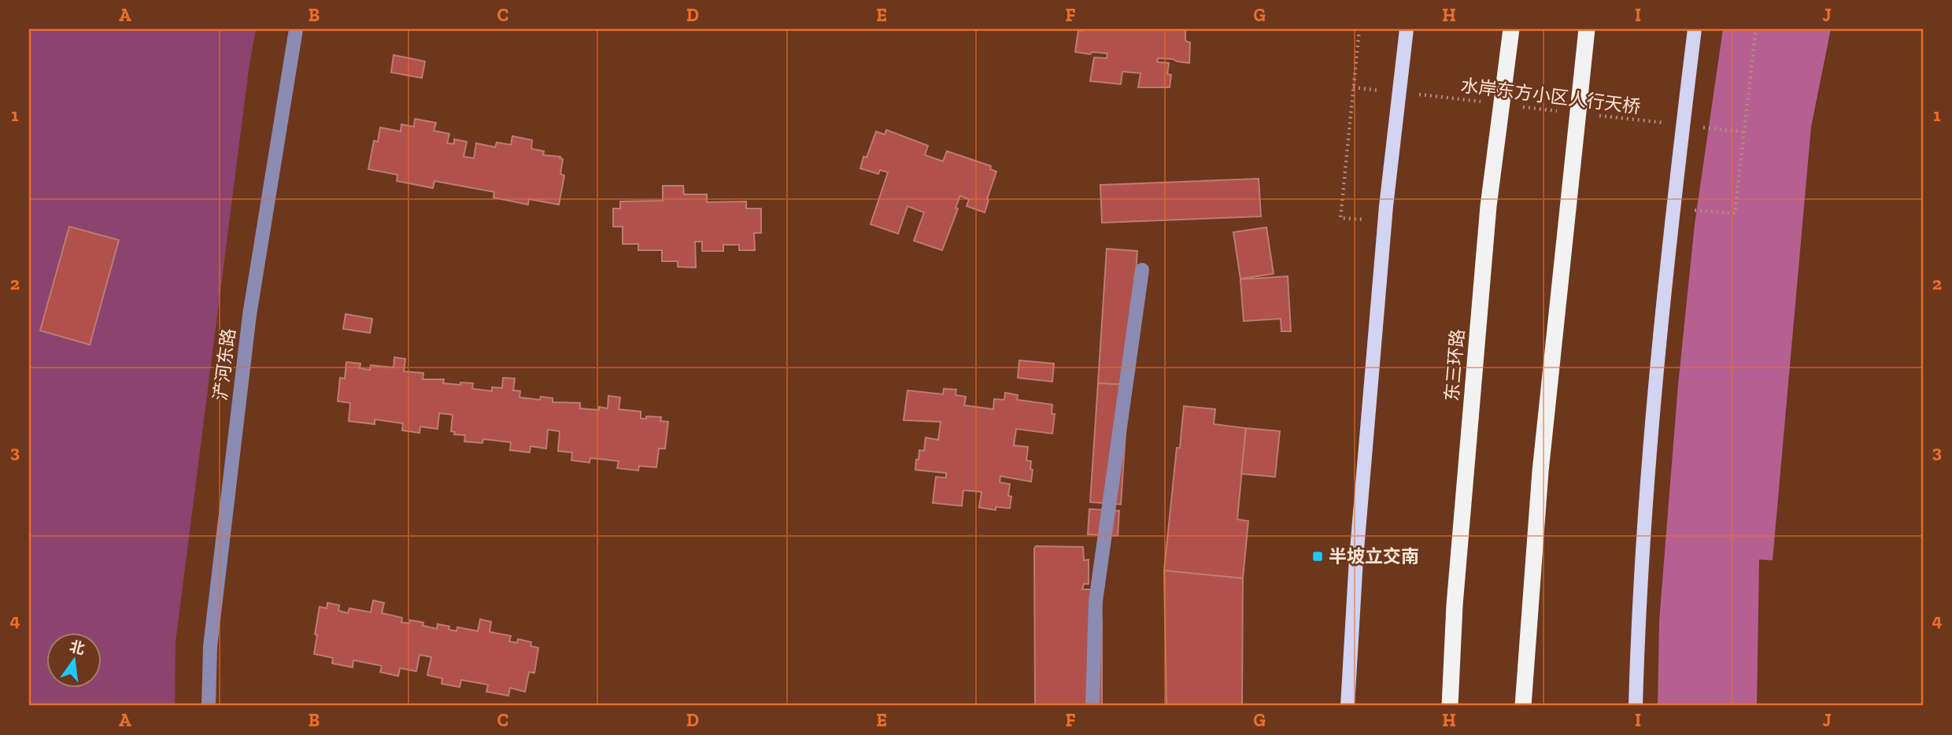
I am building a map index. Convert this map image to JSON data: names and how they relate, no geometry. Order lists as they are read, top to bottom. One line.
{"streets":{"highway":["东三环路"],"street":["浐河东路"],"path":["水岸东方小区人行天桥"]},"places":{"transit":["半坡立交南"]},"north":"top","grid":{"columns":["A","B","C","D","E","F","G","H","I","J"],"rows":["1","2","3","4"]}}
